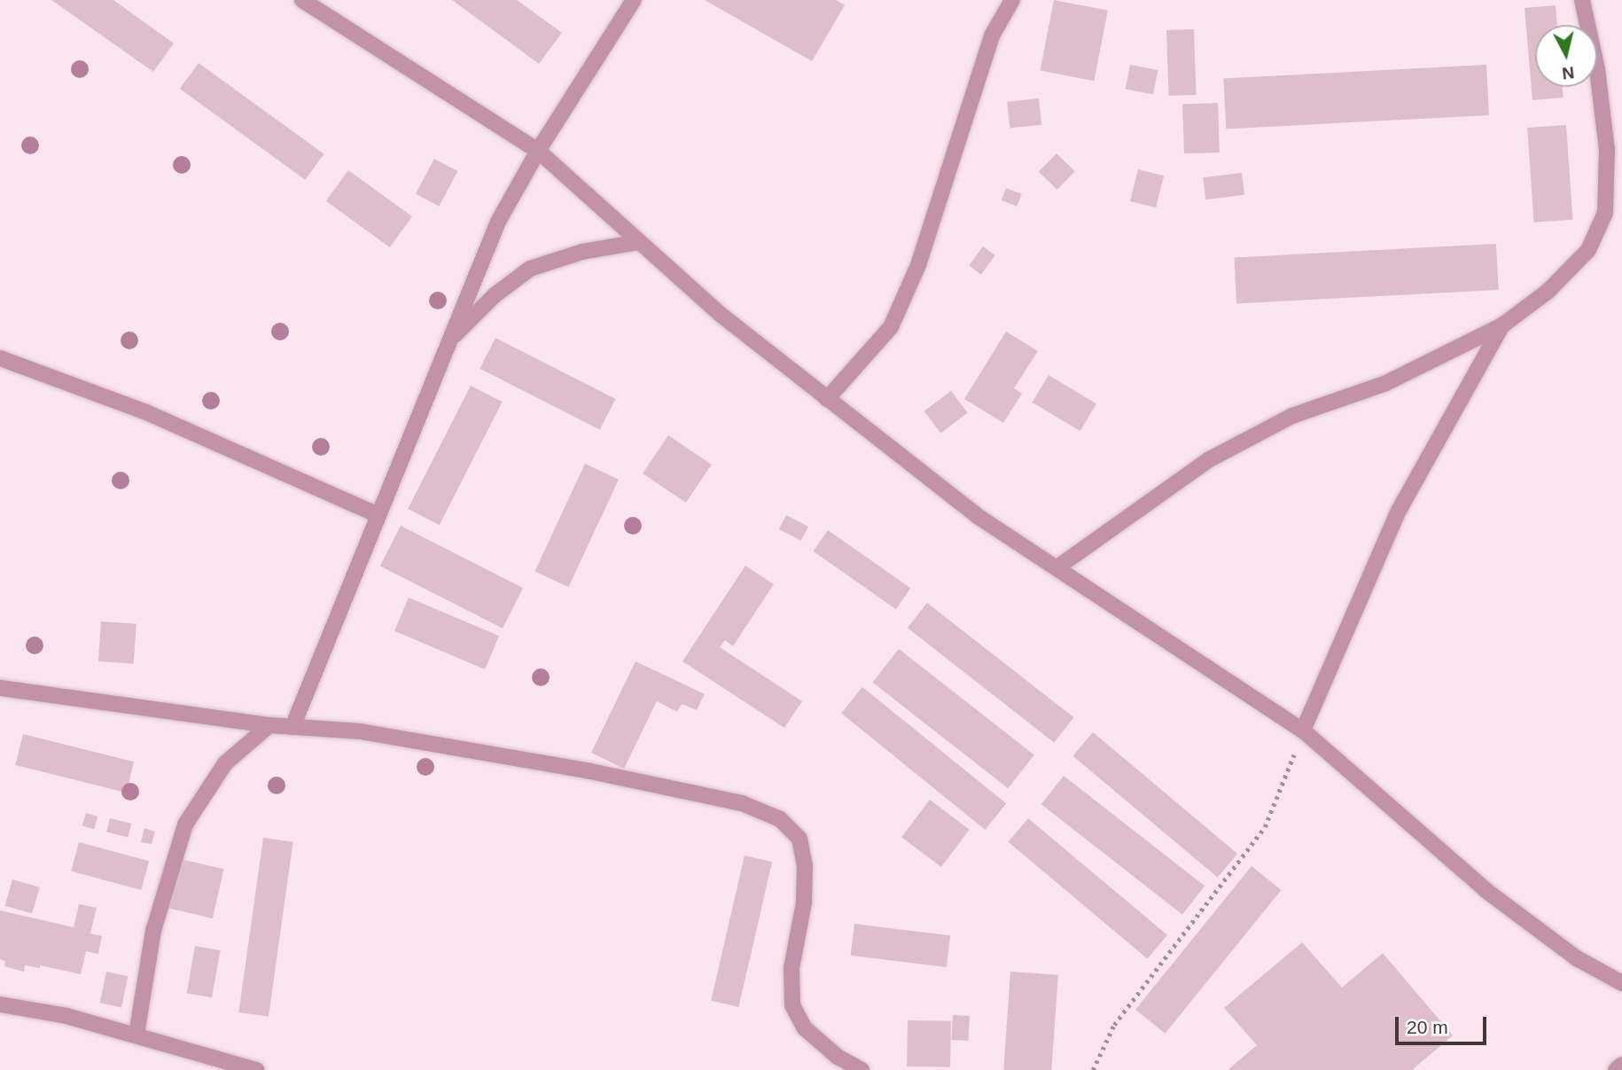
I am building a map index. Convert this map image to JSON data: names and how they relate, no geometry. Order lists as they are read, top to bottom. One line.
{"scale_bar":"20 m","north":"bottom"}
